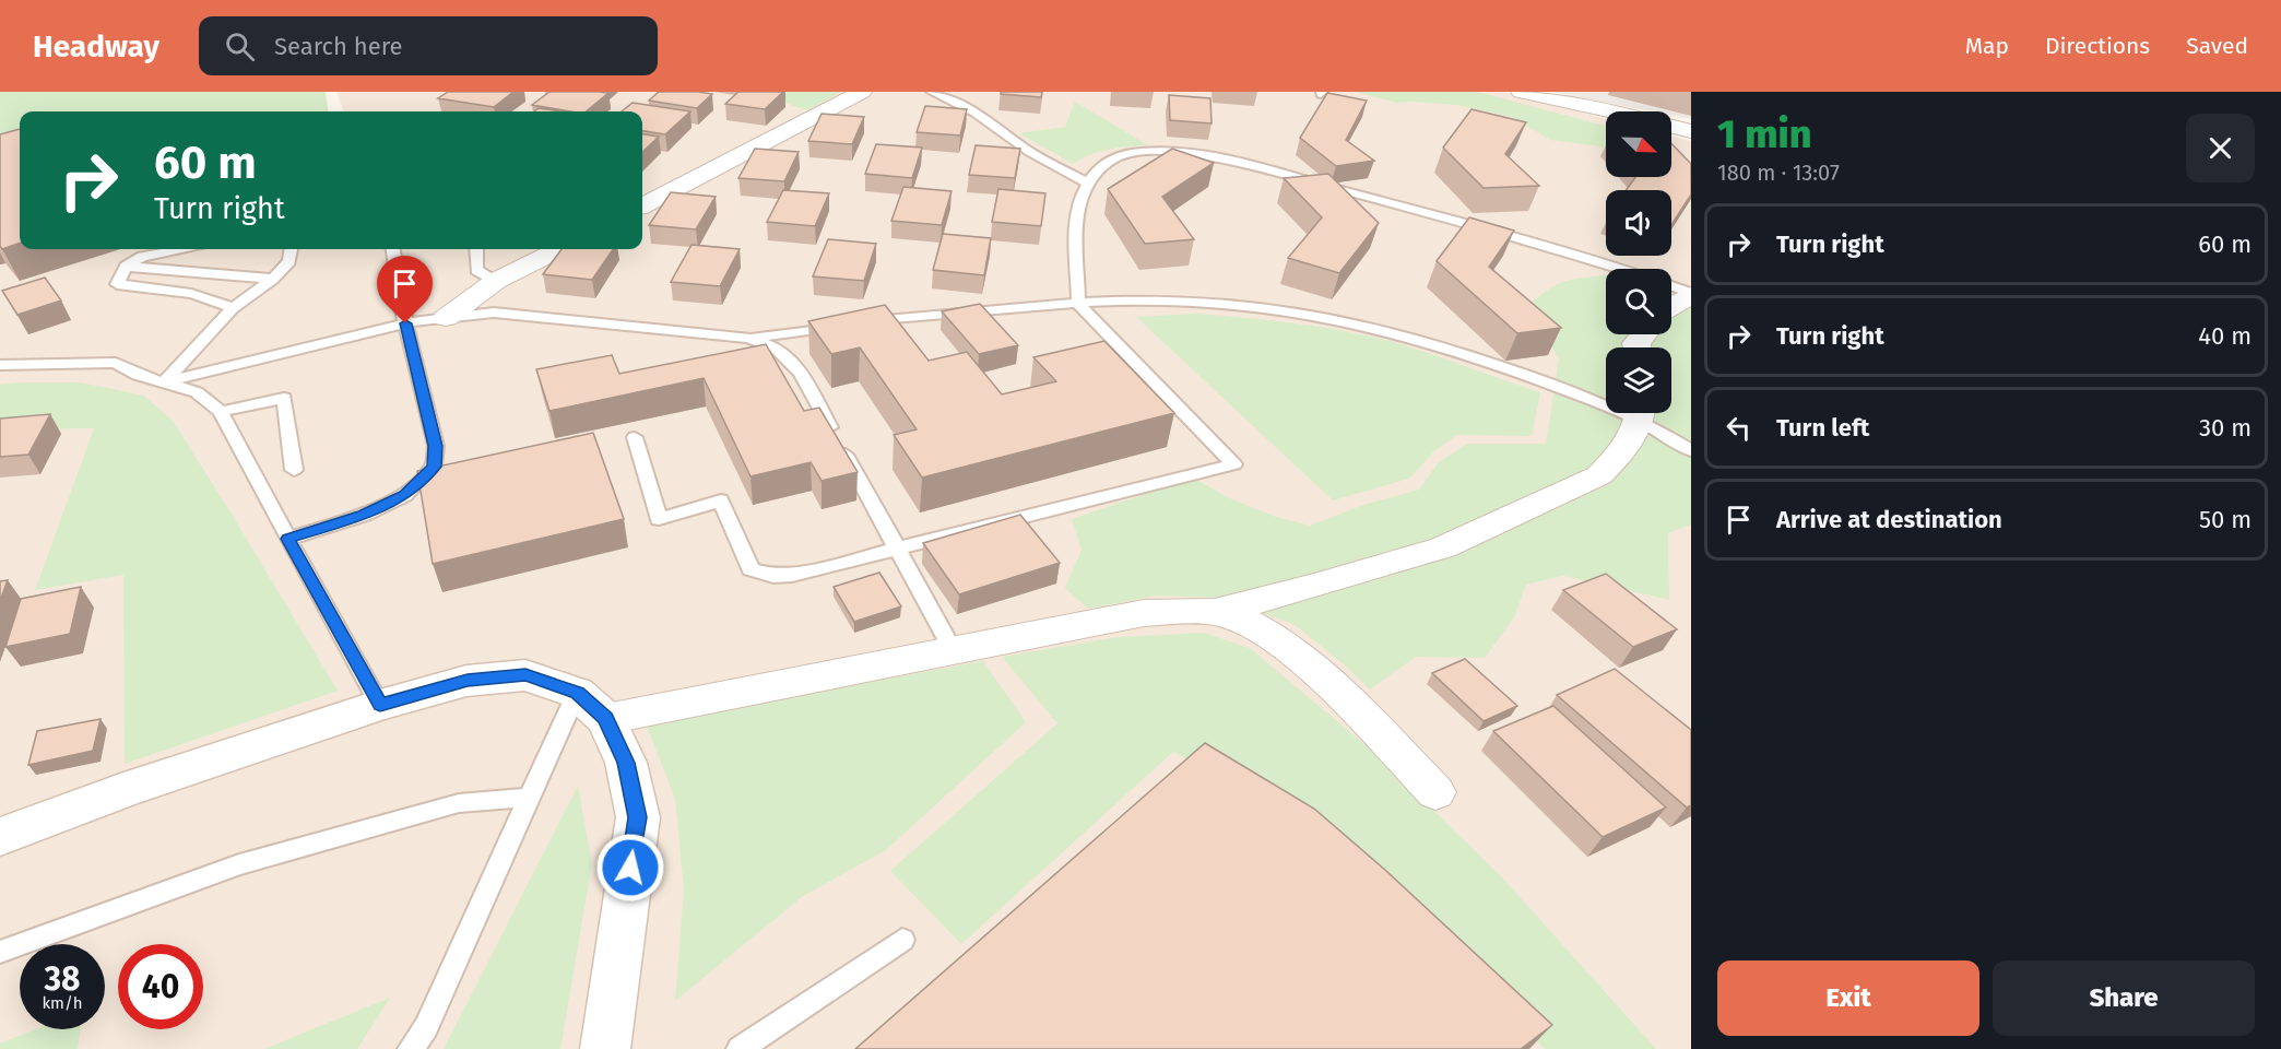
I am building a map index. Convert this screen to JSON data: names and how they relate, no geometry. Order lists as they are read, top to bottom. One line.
{"north":"bottom right","page":{"header":"Headway","search":"Search here","nav":["Map","Directions","Saved"],"heading":["1 min","180 m · 13:07"],"turn":["60 m","Turn right"],"list":[{"name":"Turn right","value":"60 m"},{"name":"Turn right","value":"40 m"},{"name":"Turn left","value":"30 m"},{"name":"Arrive at destination","value":"50 m"}],"speed":"38 km/h","limit":"40","buttons":["Exit","Share"]}}
